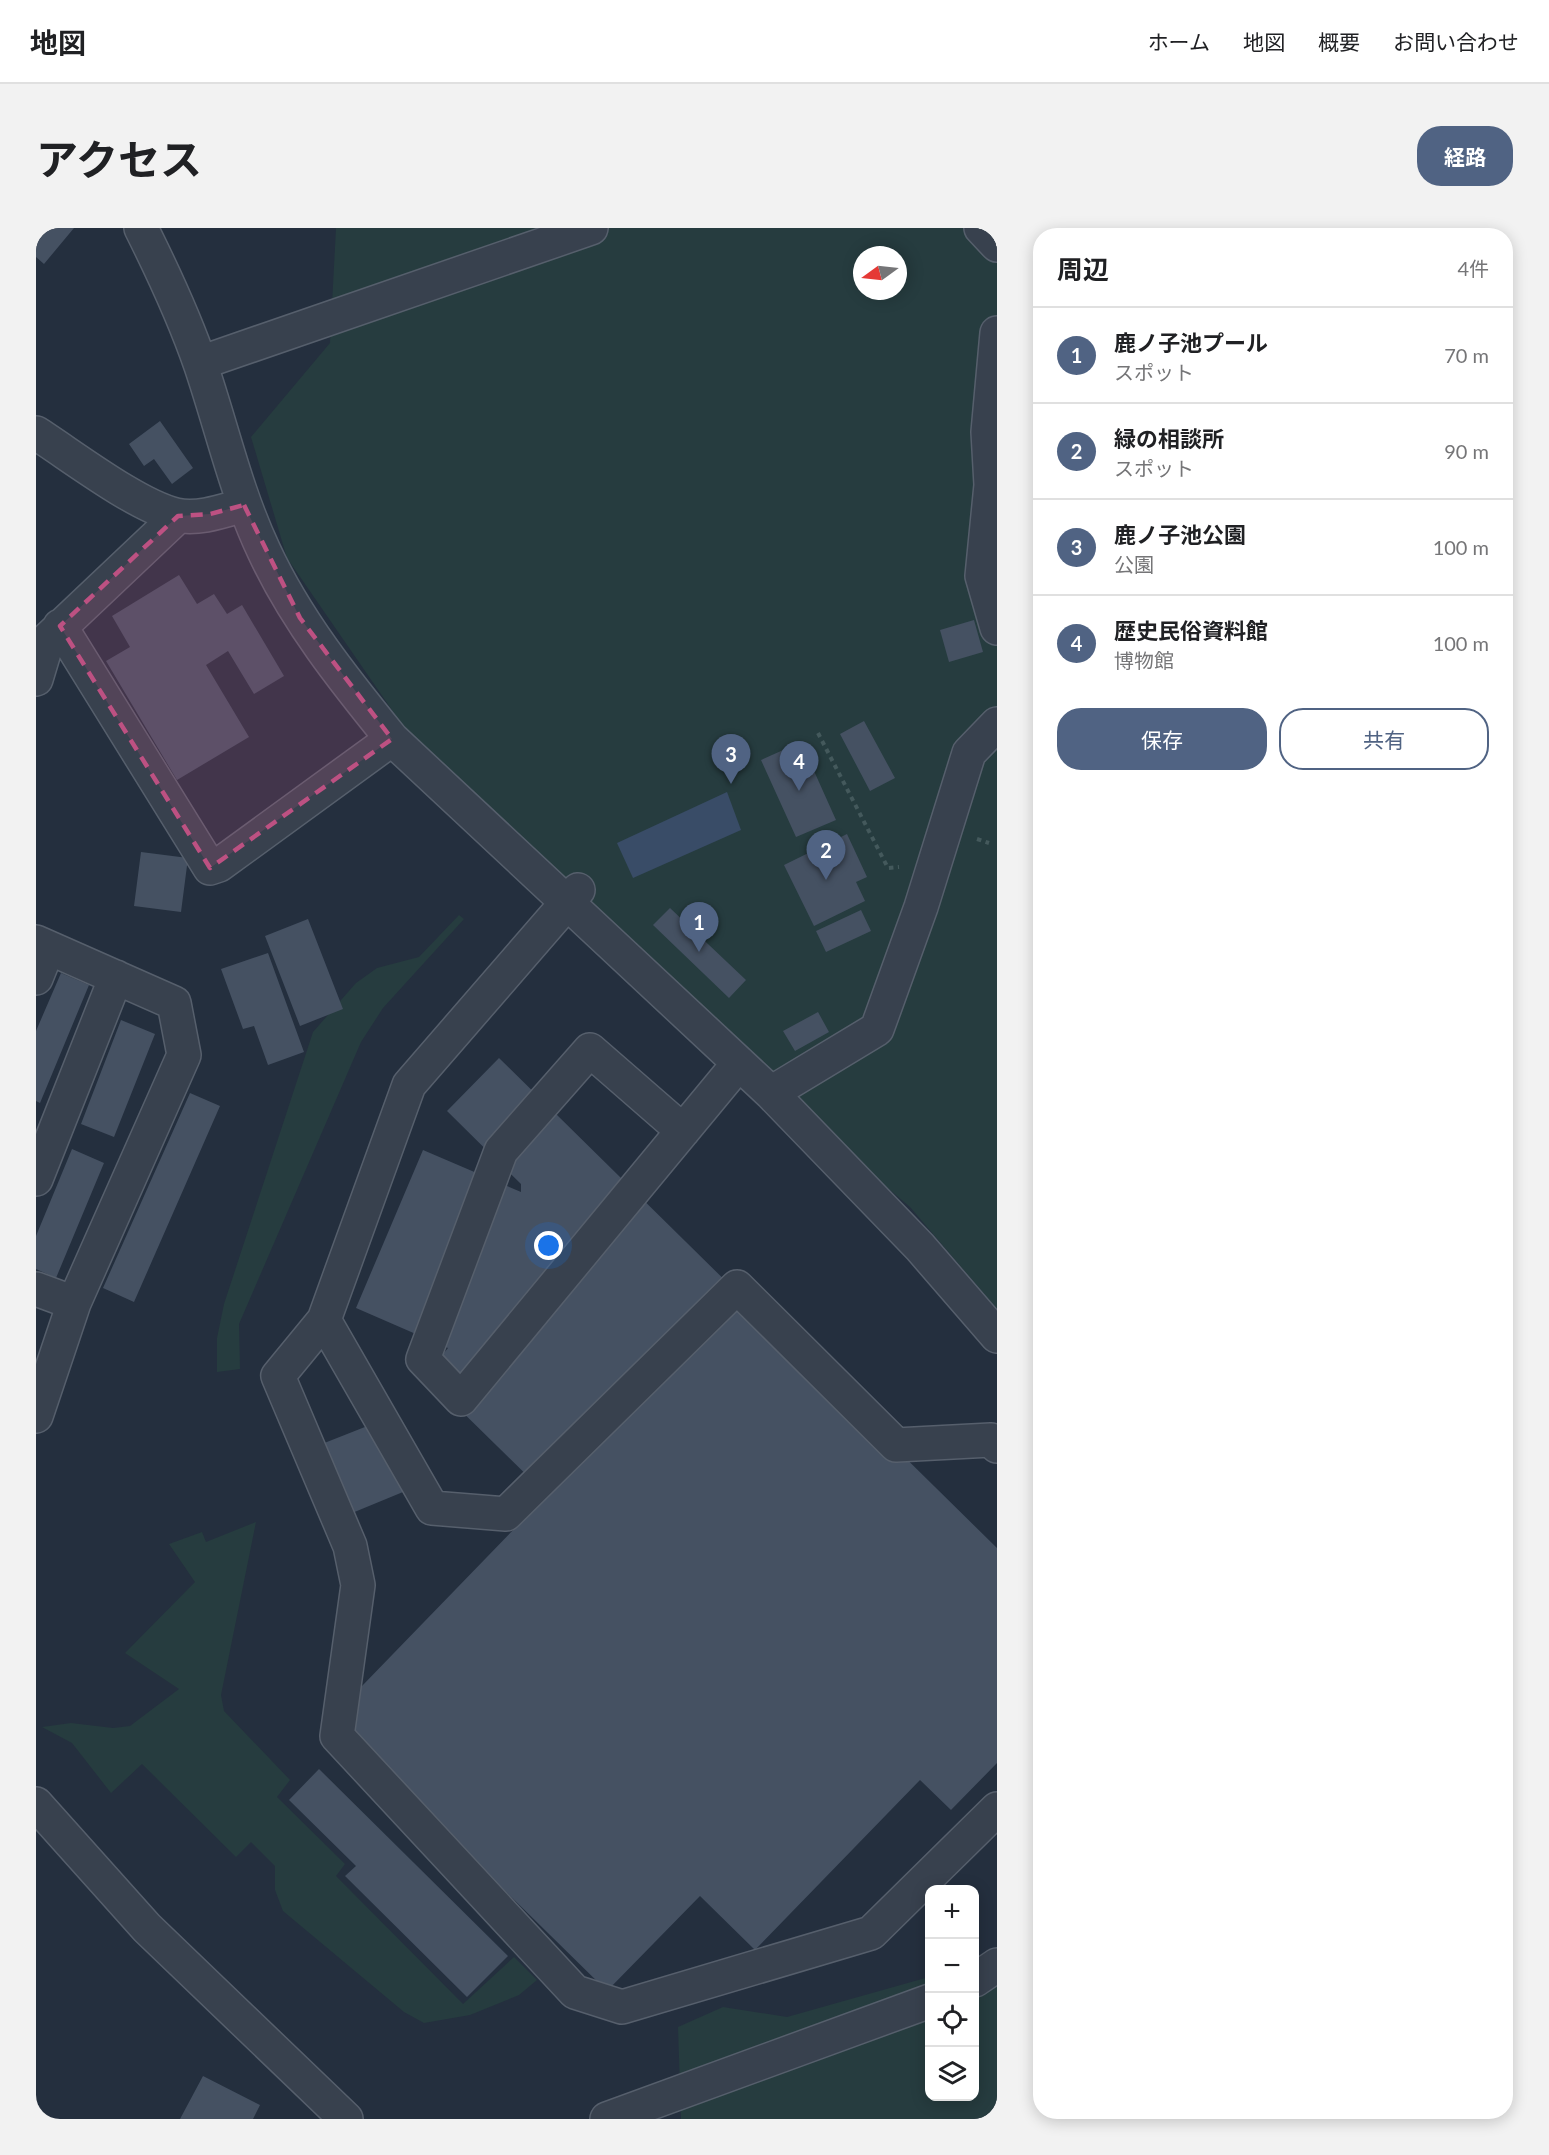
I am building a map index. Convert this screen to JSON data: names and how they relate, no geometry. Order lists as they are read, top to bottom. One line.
{"north":"left","page":{"header":"地図","nav":["ホーム","地図","概要","お問い合わせ"],"title":"アクセス","buttons":["経路",["保存","共有"]],"heading":["周辺","4件"],"list":[{"mark":"1","name":"鹿ノ子池プール","note":"スポット","value":"70 m"},{"mark":"2","name":"緑の相談所","note":"スポット","value":"90 m"},{"mark":"3","name":"鹿ノ子池公園","note":"公園","value":"100 m"},{"mark":"4","name":"歴史民俗資料館","note":"博物館","value":"100 m"}],"pins":["3","4","2","1"],"map_buttons":["+","−"]}}
